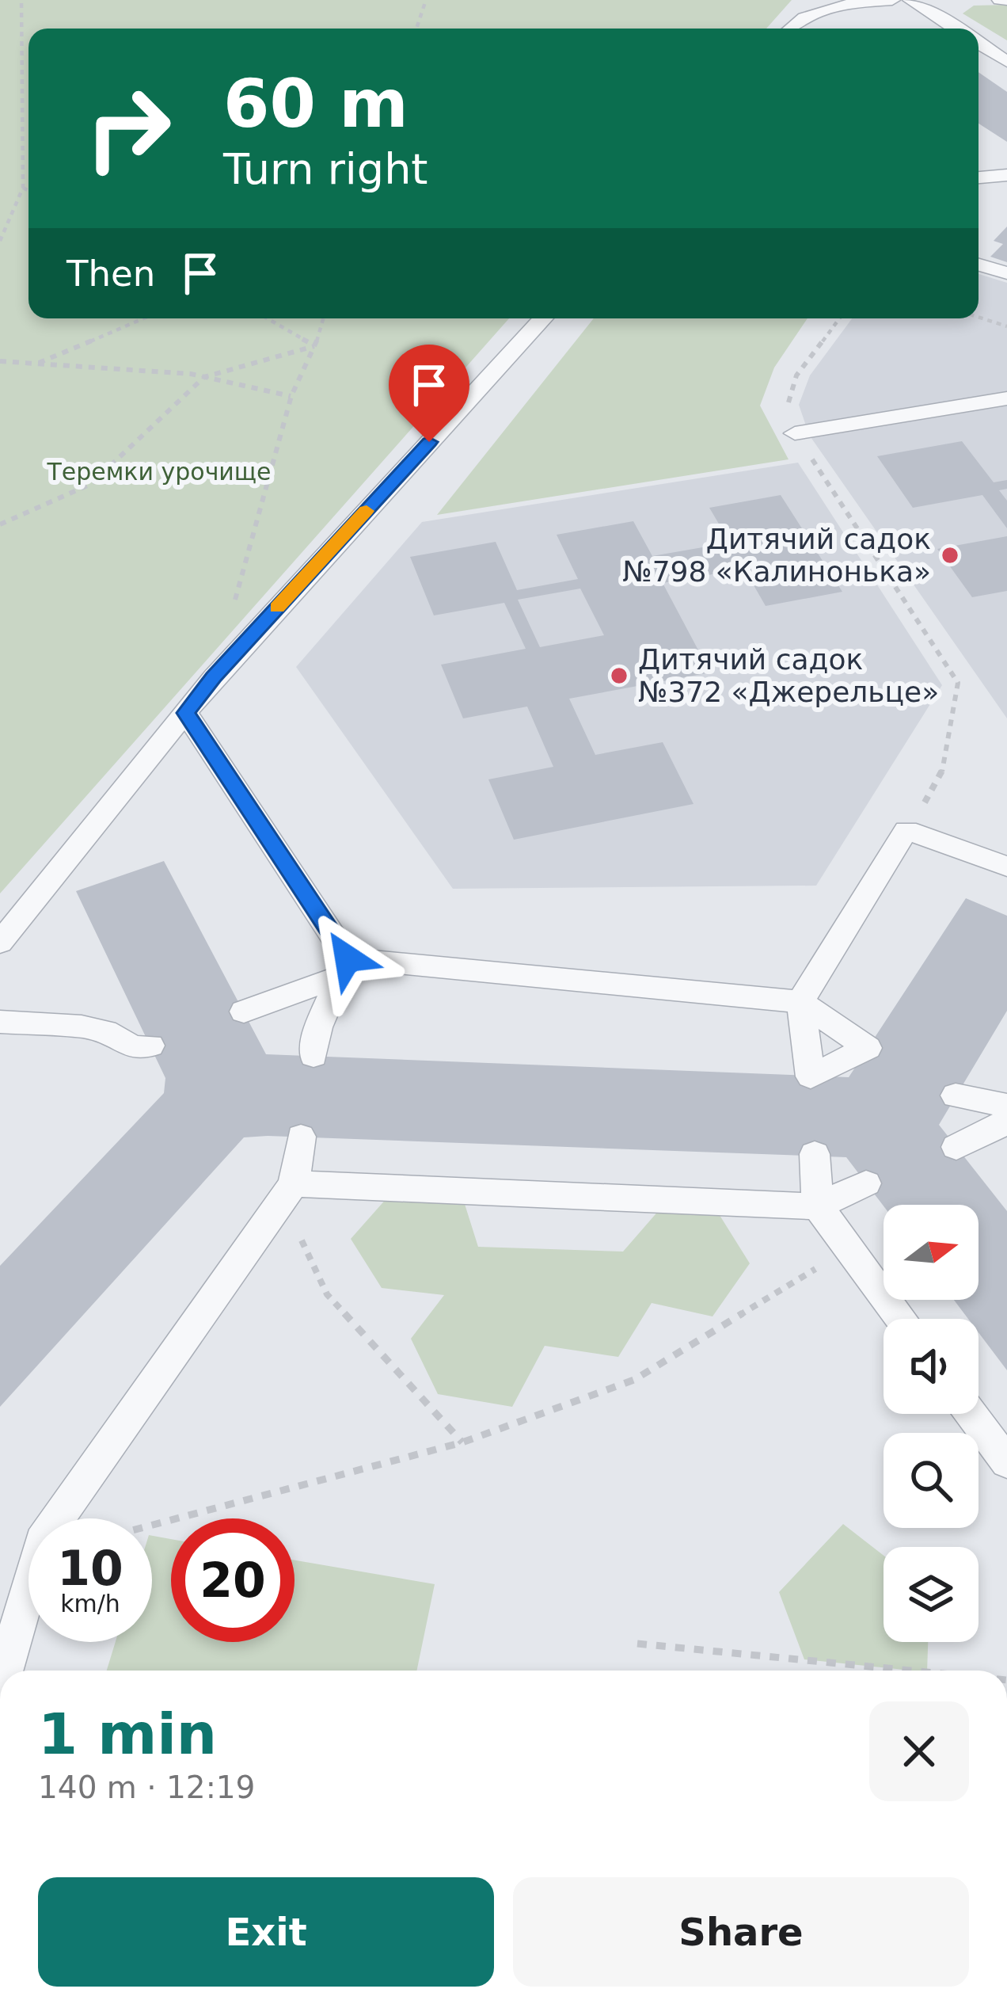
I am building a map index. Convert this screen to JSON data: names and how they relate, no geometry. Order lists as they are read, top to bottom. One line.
{"parks":["Теремки урочище"],"places":["Дитячий садок №798 «Калинонька»","Дитячий садок №372 «Джерельце»"],"north":"right","page":{"turn":["60 m","Turn right"],"then":"Then","speed":"10 km/h","limit":"20","heading":["1 min","140 m · 12:19"],"buttons":["Exit","Share"]}}
